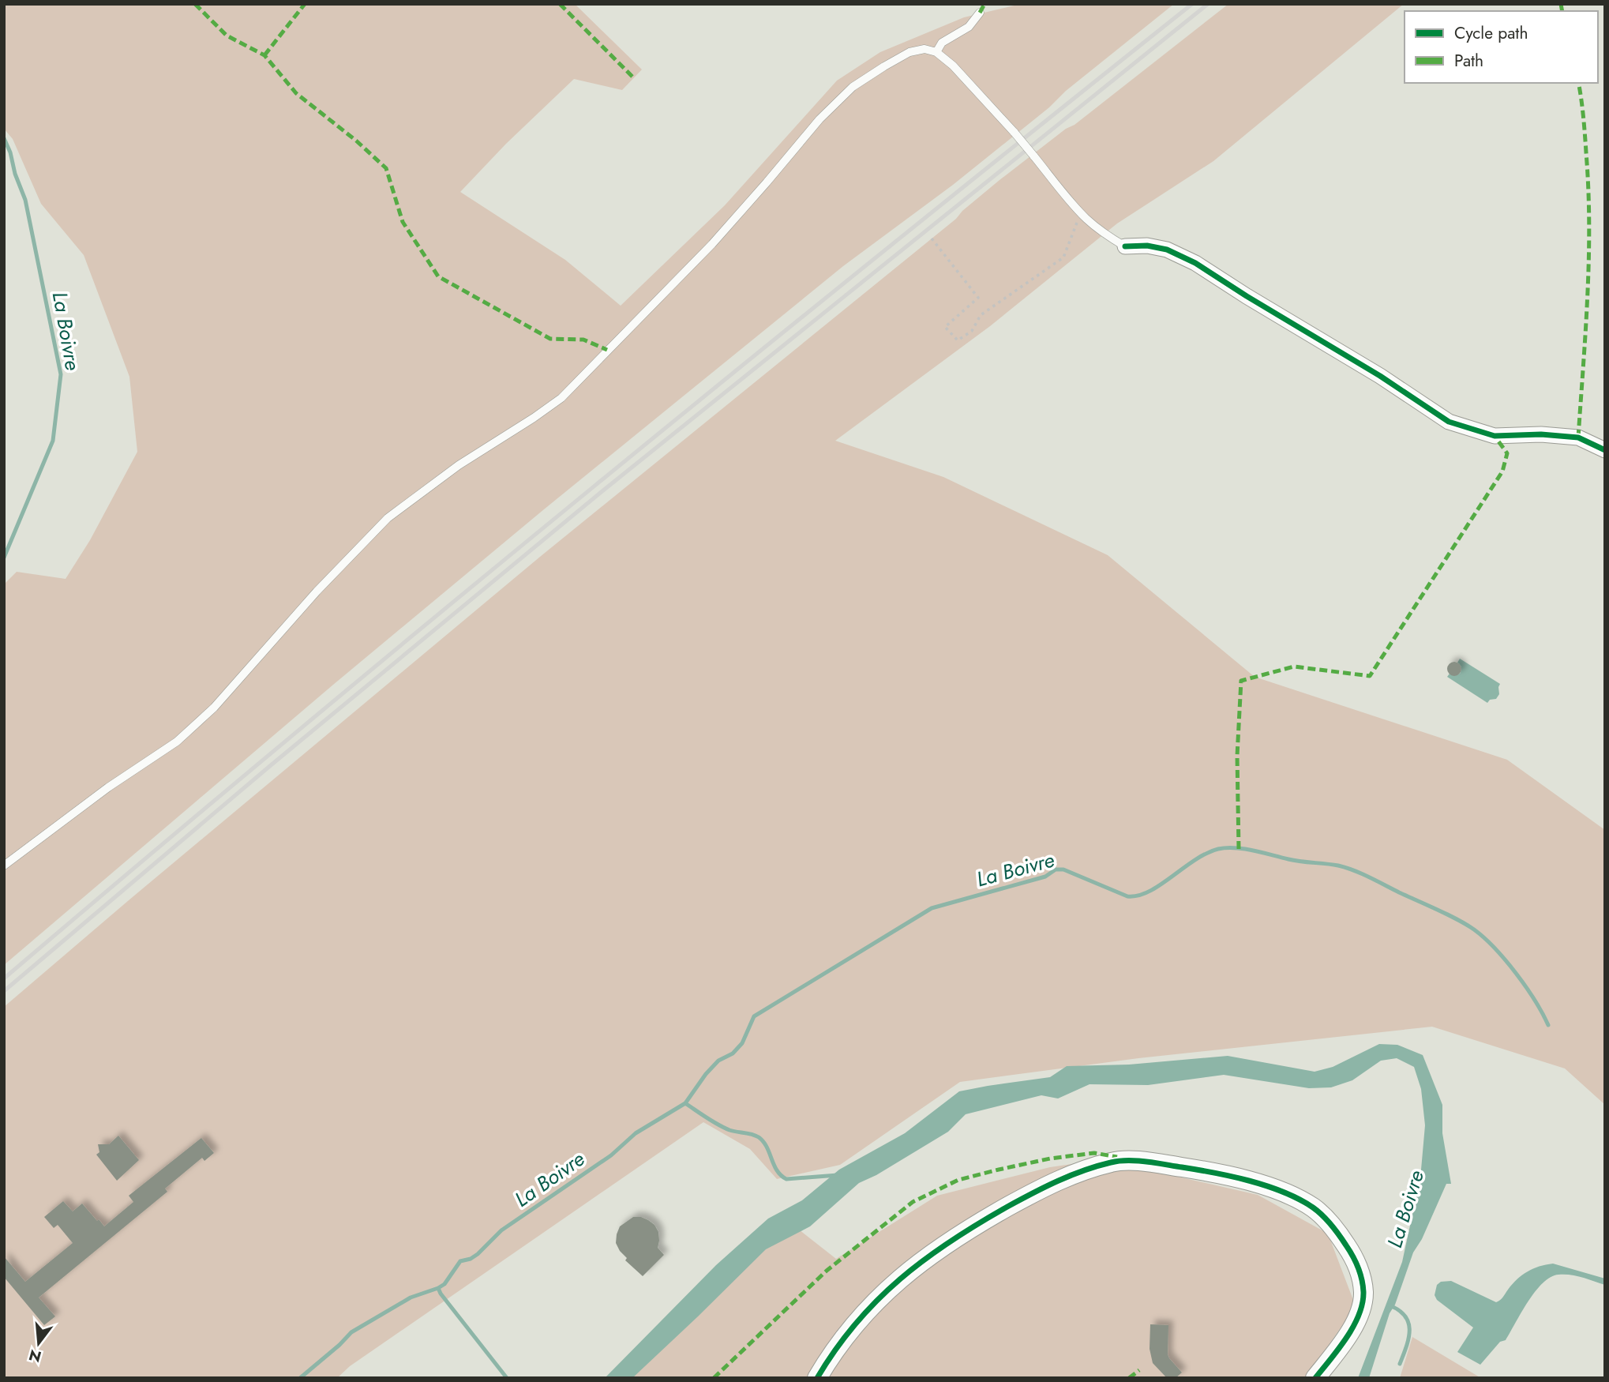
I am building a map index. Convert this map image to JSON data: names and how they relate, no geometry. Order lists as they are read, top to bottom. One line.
{"water":["La Boivre"],"legend":["Cycle path","Path"],"north":"bottom"}
